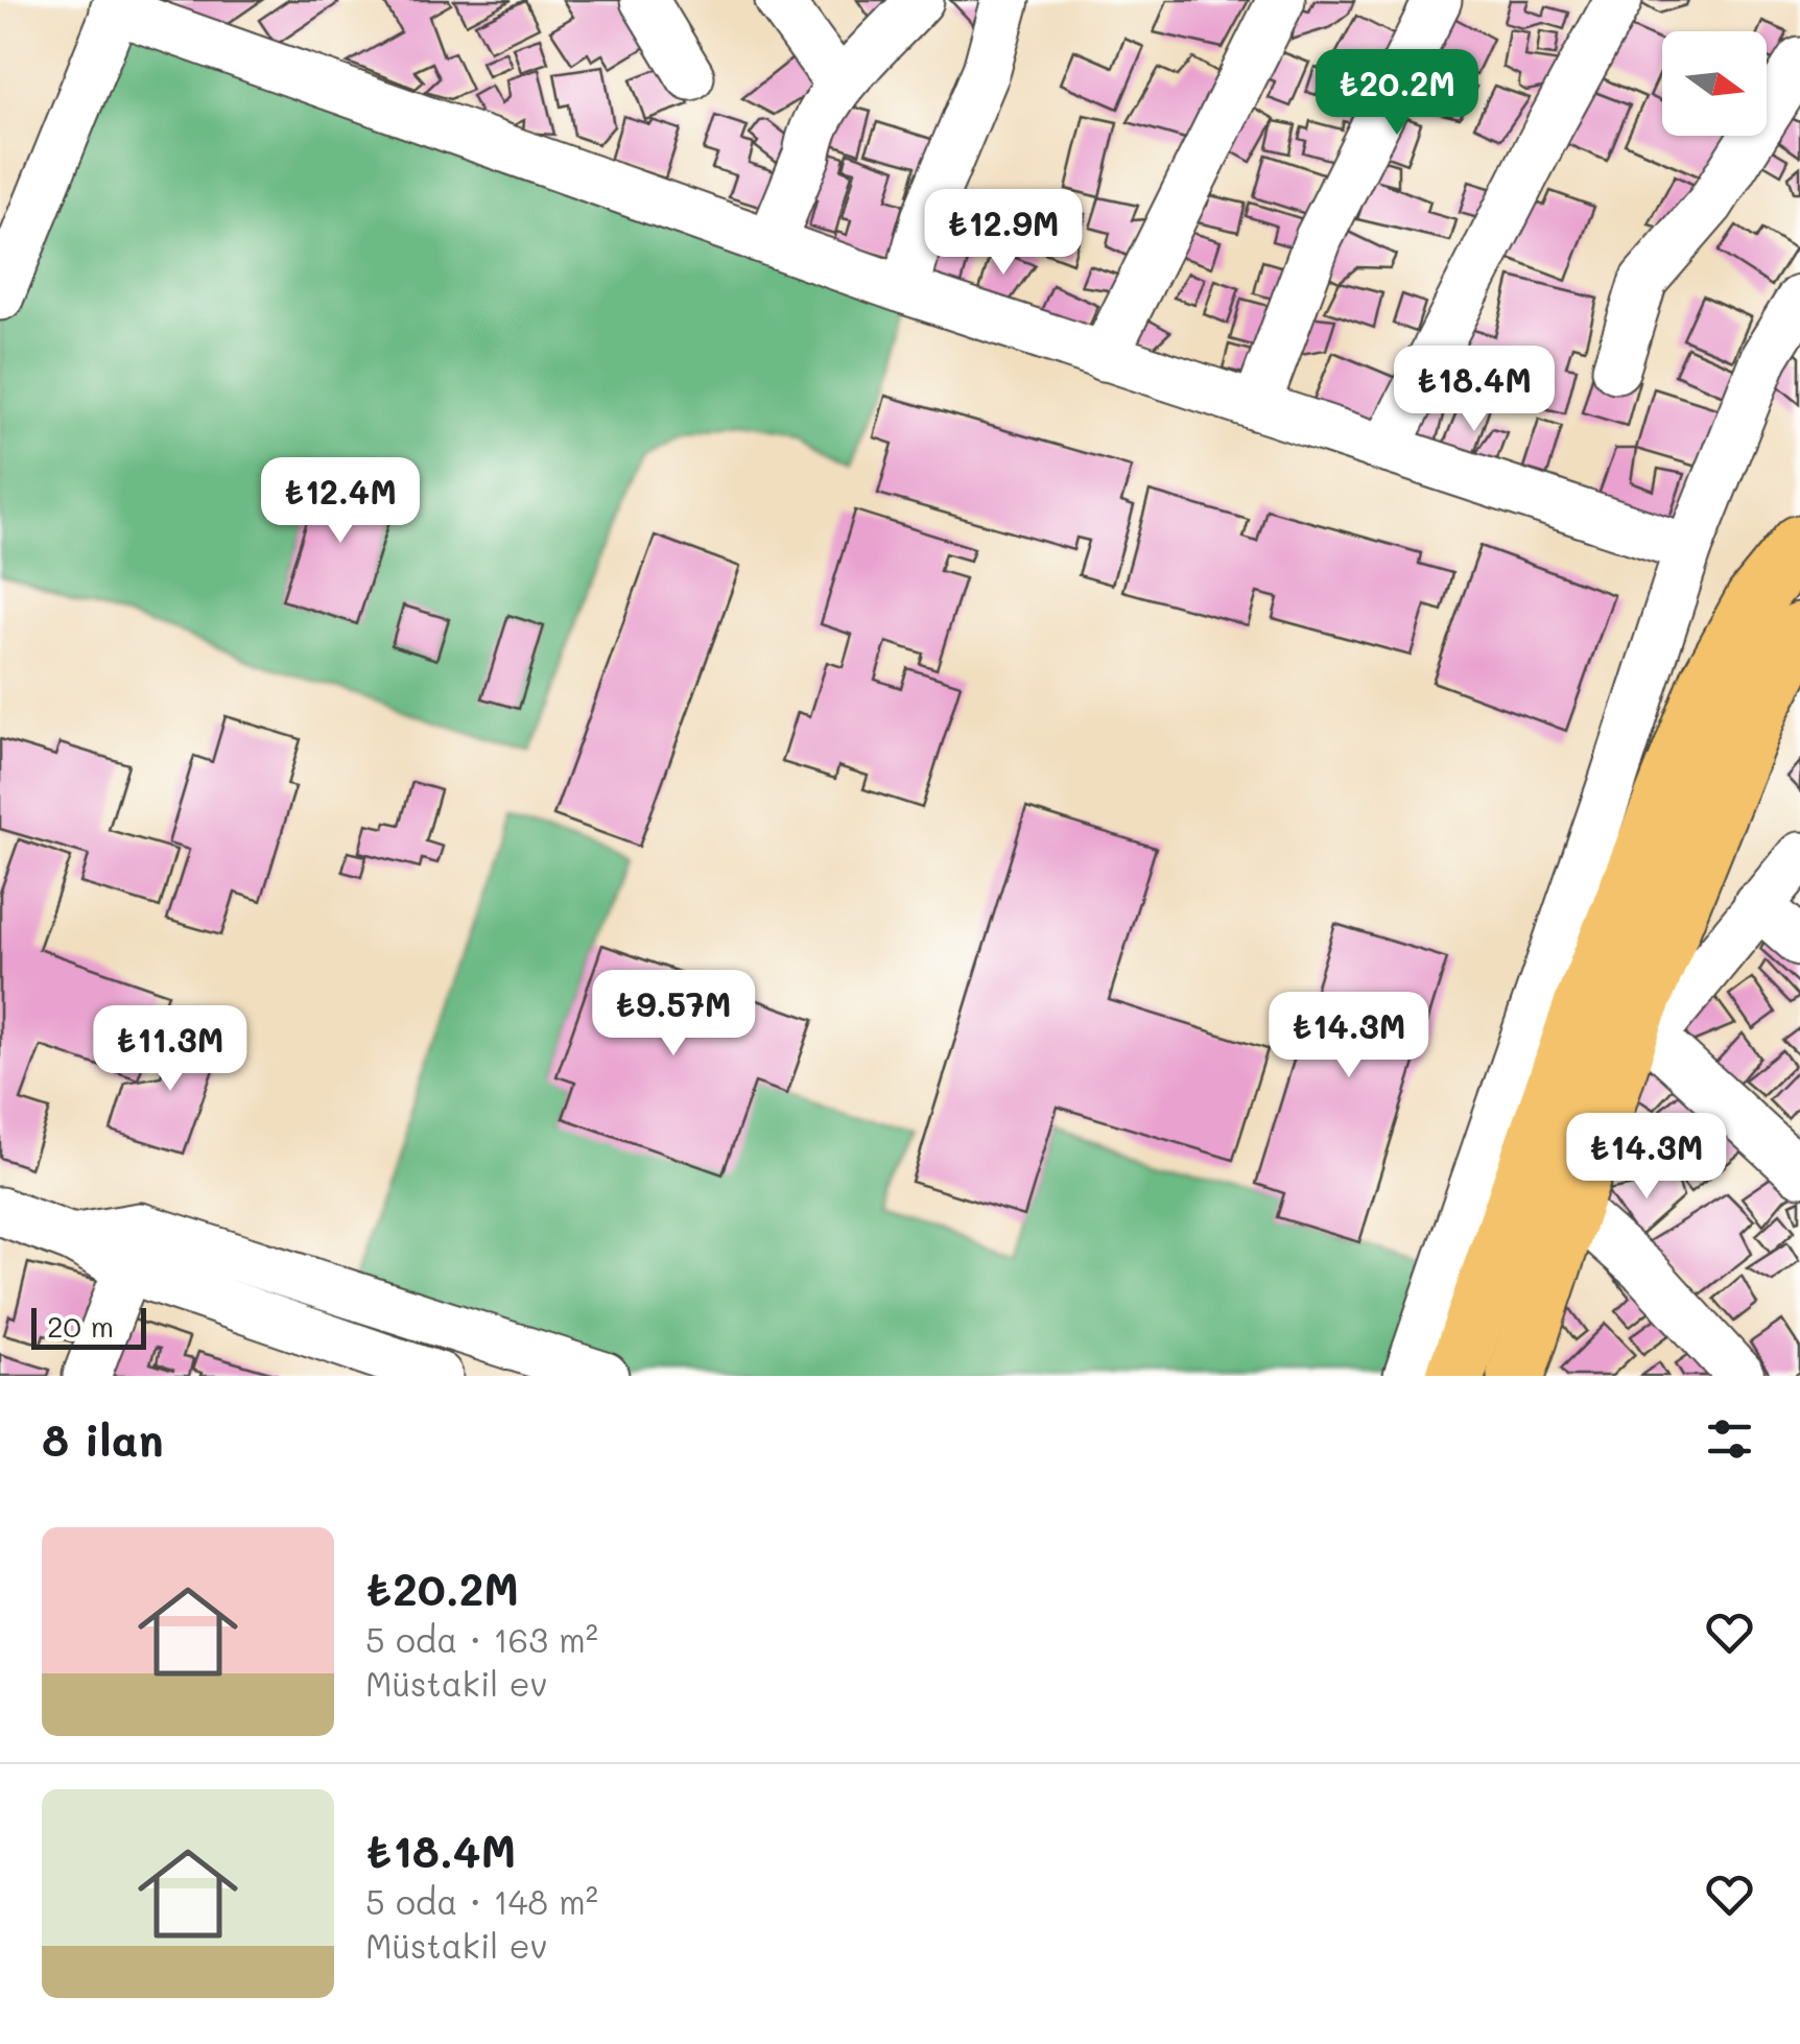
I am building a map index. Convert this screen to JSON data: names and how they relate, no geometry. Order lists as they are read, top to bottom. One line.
{"scale_bar":"20 m","north":"right","page":{"price":["₺20.2M","₺12.9M","₺18.4M","₺12.4M","₺9.57M","₺14.3M","₺11.3M","₺14.3M"],"scale":"20 m","heading":"8 ilan","list":[{"name":"₺20.2M","note":"5 oda · 163 m² · Müstakil ev"},{"name":"₺18.4M","note":"5 oda · 148 m² · Müstakil ev"}]}}
